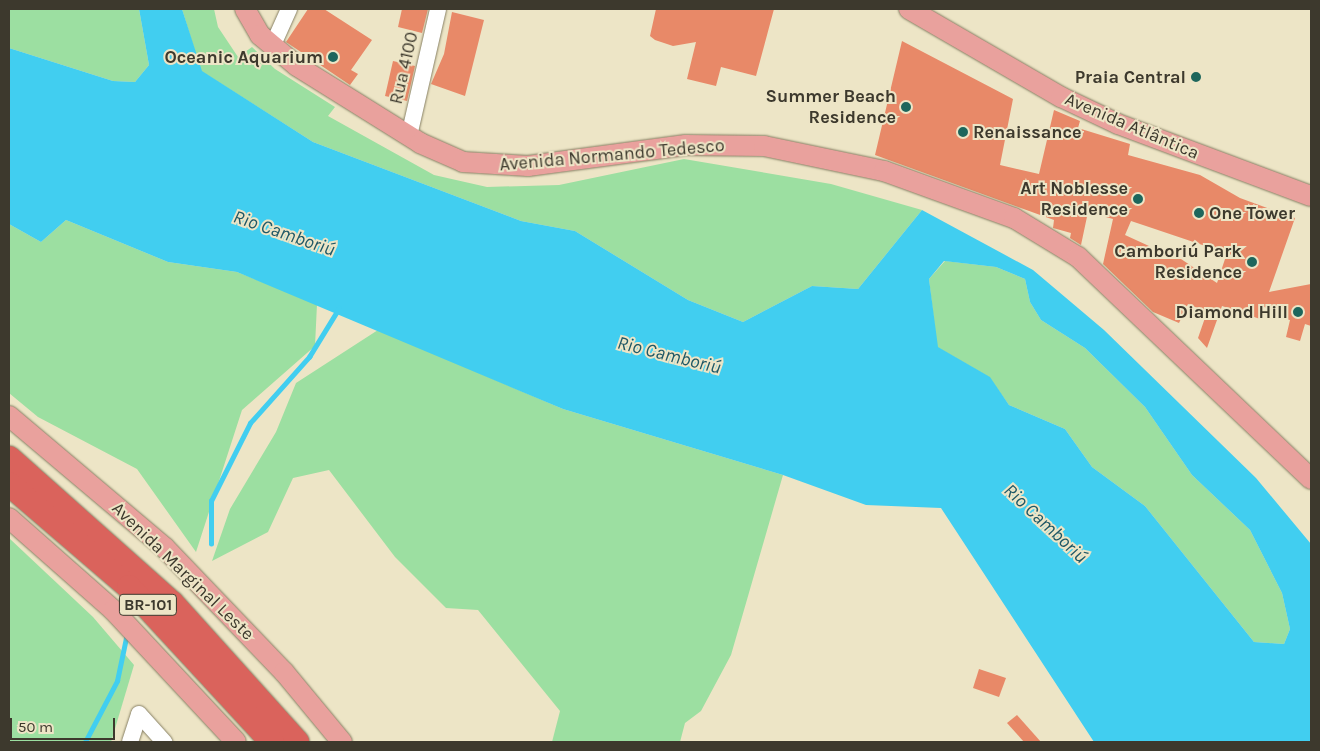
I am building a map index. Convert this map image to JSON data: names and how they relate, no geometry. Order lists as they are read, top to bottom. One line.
{"streets":{"highway":["BR-101"],"main road":["Avenida Atlântica","Avenida Normando Tedesco","Avenida Marginal Leste"],"street":["Rua 4100"]},"crossings":[["Rua 4100","Avenida Normando Tedesco"]],"water":["Rio Camboriú"],"places":["Oceanic Aquarium","Praia Central","Summer Beach Residence","Renaissance","Art Noblesse Residence","One Tower","Camboriú Park Residence","Diamond Hill"],"scale_bar":"50 m"}
